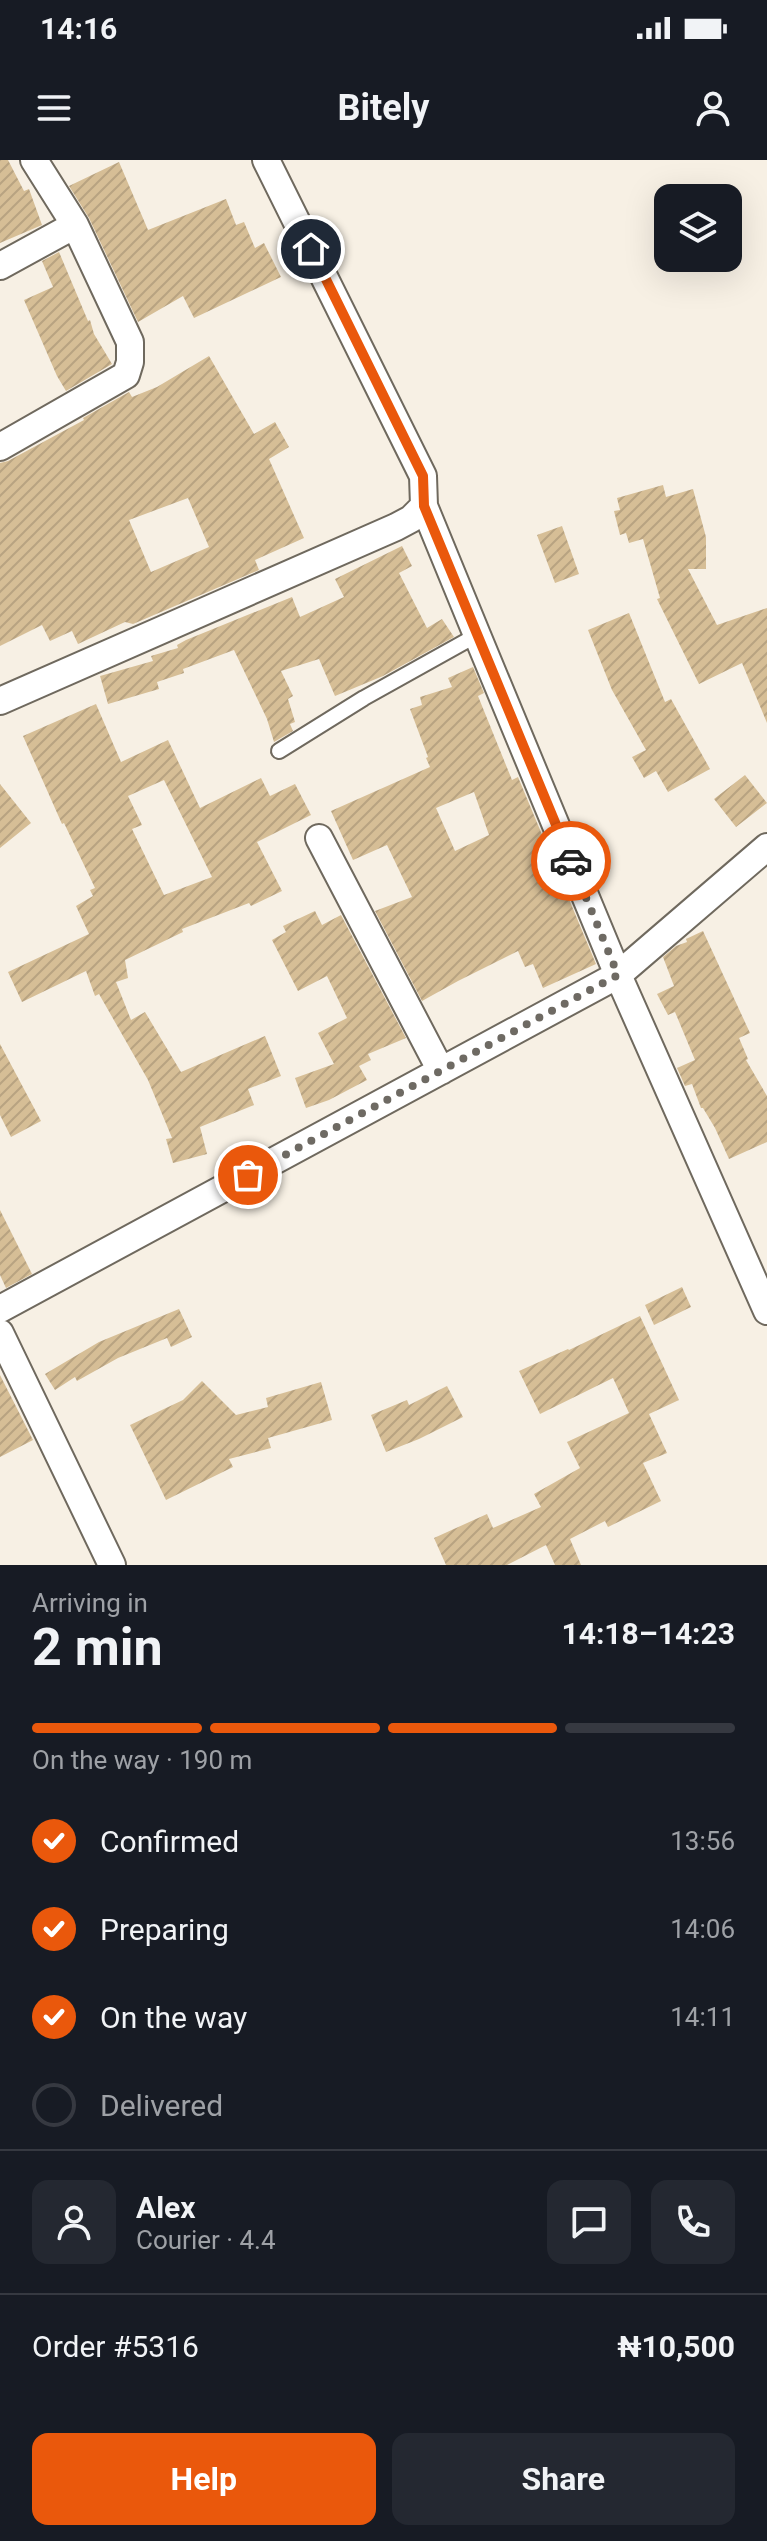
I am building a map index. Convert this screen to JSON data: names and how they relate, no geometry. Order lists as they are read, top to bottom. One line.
{"page":{"status":"14:16","header":"Bitely","heading":["2 min","Arriving in","14:18–14:23"],"panel":["Alex","Courier · 4.4","Order #5316","₦10,500"],"bar":"On the way · 190 m","list":[["Confirmed","13:56"],["Preparing","14:06"],["On the way","14:11"],"Delivered"],"buttons":["Help","Share"]}}
